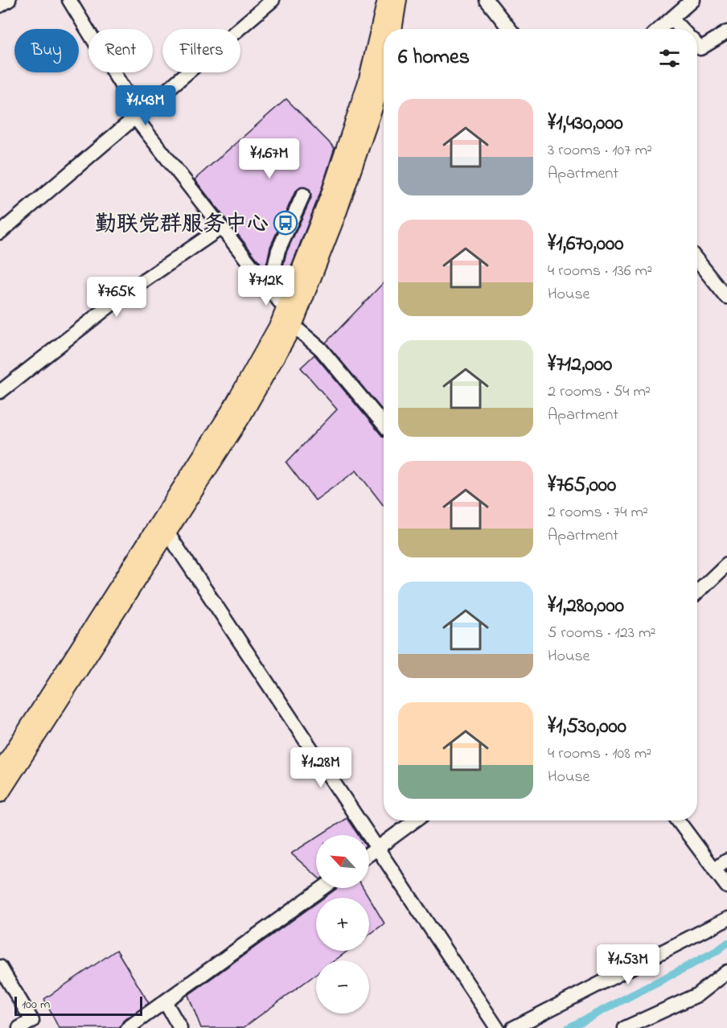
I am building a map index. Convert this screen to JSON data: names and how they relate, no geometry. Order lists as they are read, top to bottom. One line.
{"places":{"bus stop":["勤联党群服务中心"]},"scale_bar":"100 m","north":"top left","page":{"chip":["Buy","Rent","Filters"],"heading":"6 homes","price":["¥1.43M","¥1.67M","¥712K","¥765K","¥1.28M","¥1.53M"],"list":[{"name":"¥1,430,000","note":"3 rooms · 107 m² · Apartment"},{"name":"¥1,670,000","note":"4 rooms · 136 m² · House"},{"name":"¥712,000","note":"2 rooms · 54 m² · Apartment"},{"name":"¥765,000","note":"2 rooms · 74 m² · Apartment"},{"name":"¥1,280,000","note":"5 rooms · 123 m² · House"},{"name":"¥1,530,000","note":"4 rooms · 108 m² · House"}],"map_buttons":["+","−"],"scale":"100 m"}}
